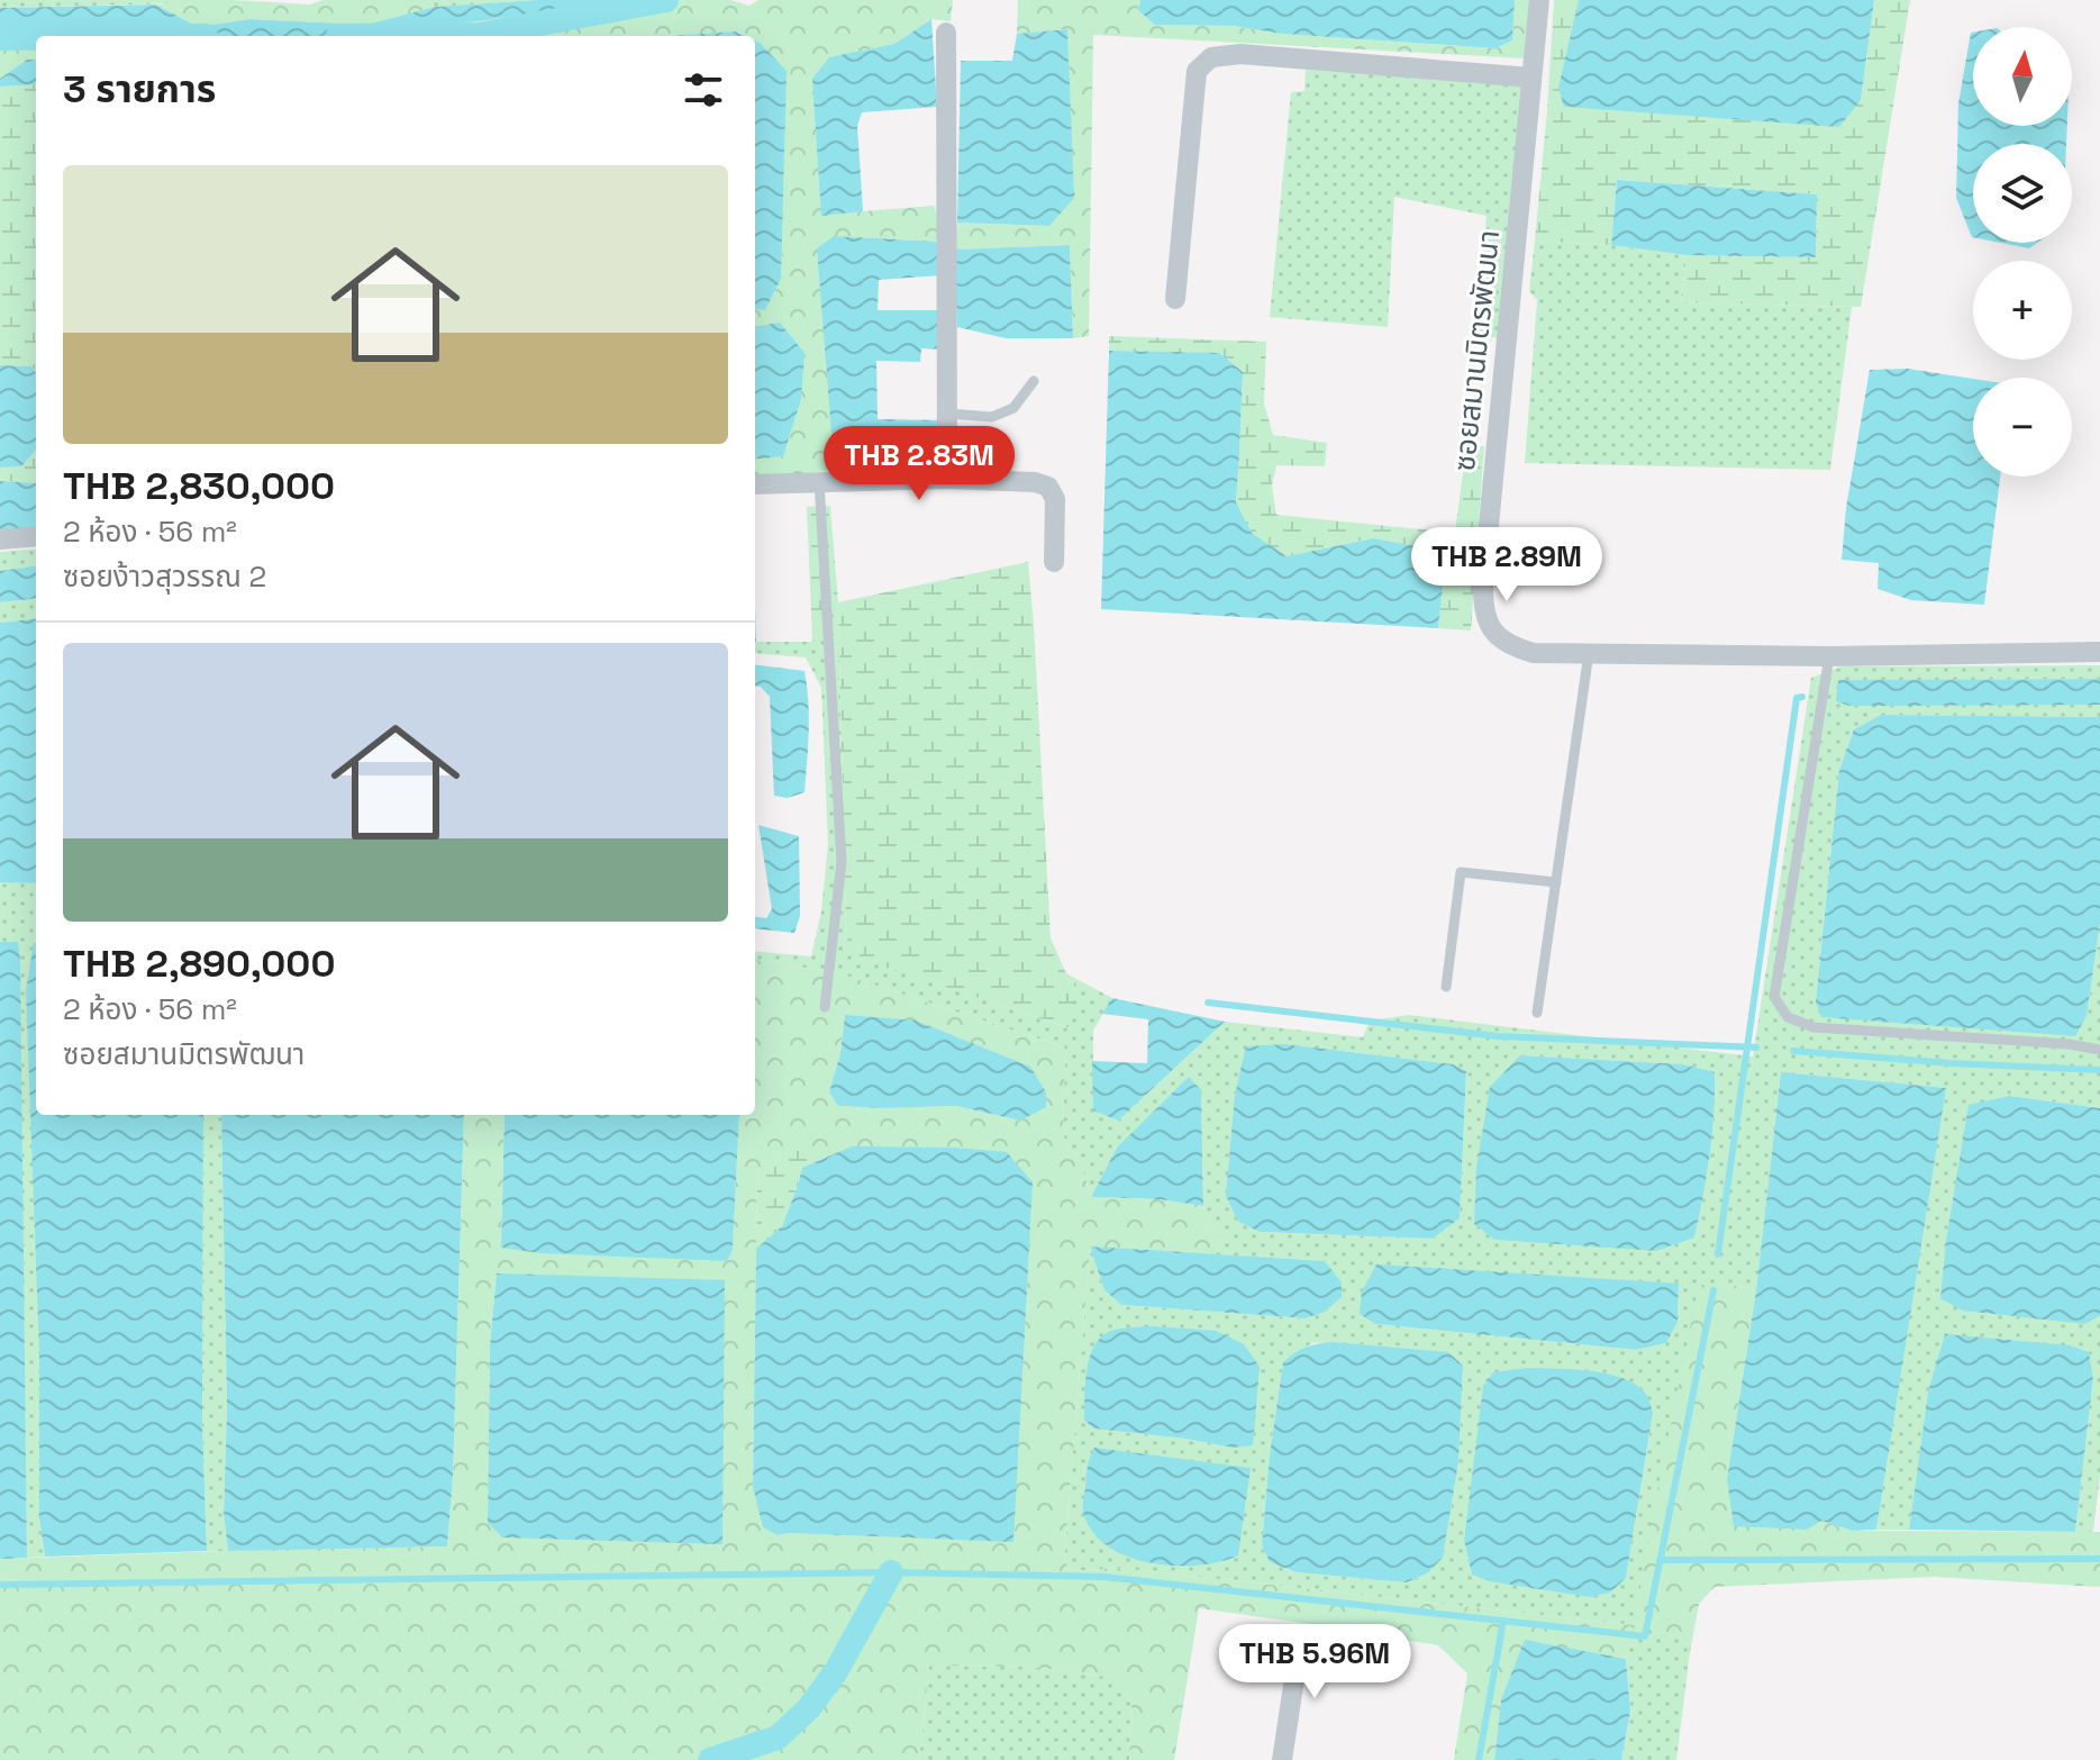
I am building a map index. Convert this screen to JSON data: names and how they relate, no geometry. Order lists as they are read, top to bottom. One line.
{"streets":{"street":["ซอยสมานมิตรพัฒนา"]},"north":"top","page":{"map_buttons":["+","−"],"heading":"3 รายการ","list":[{"name":"THB 2,830,000","note":"2 ห้อง · 56 m² · ซอยง้าวสุวรรณ 2"},{"name":"THB 2,890,000","note":"2 ห้อง · 56 m² · ซอยสมานมิตรพัฒนา"}],"price":["THB 2.83M","THB 2.89M","THB 5.96M"]}}
